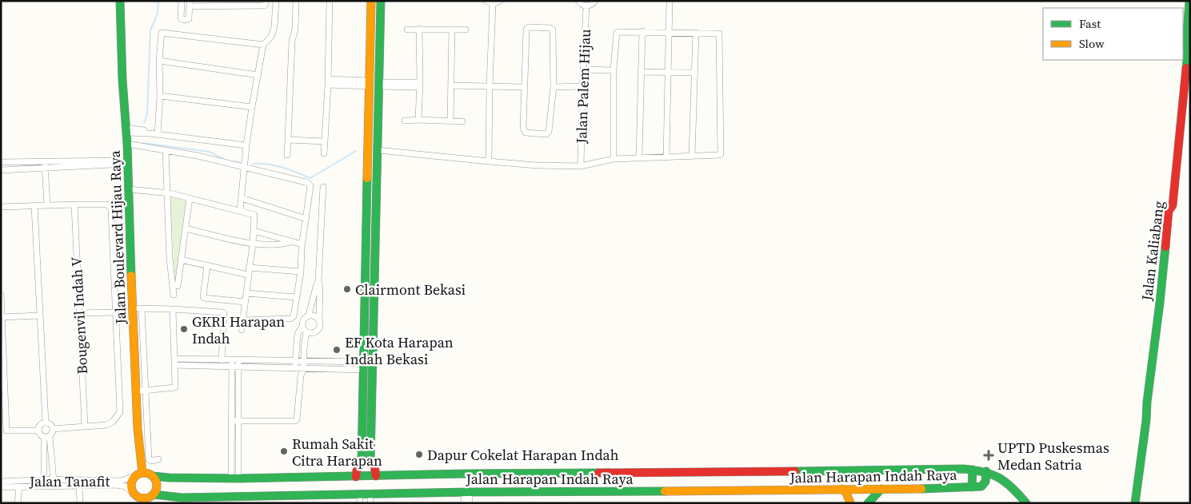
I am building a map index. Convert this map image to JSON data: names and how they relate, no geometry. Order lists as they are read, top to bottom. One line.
{"streets":{"main road":["Jalan Boulevard Hijau Raya","Jalan Kaliabang","Jalan Harapan Indah Raya"],"street":["Jalan Palem Hijau","Bougenvil Indah V","Jalan Tanafit"]},"crossings":[["Jalan Boulevard Hijau Raya","Jalan Harapan Indah Raya"],["Jalan Boulevard Hijau Raya","Jalan Tanafit"],["Jalan Harapan Indah Raya","Jalan Tanafit"]],"places":{"other":["Clairmont Bekasi","GKRI Harapan Indah","EF Kota Harapan Indah Bekasi","Rumah Sakit Citra Harapan","Dapur Cokelat Harapan Indah"],"health":["UPTD Puskesmas Medan Satria"]},"legend":["Fast","Slow"]}
